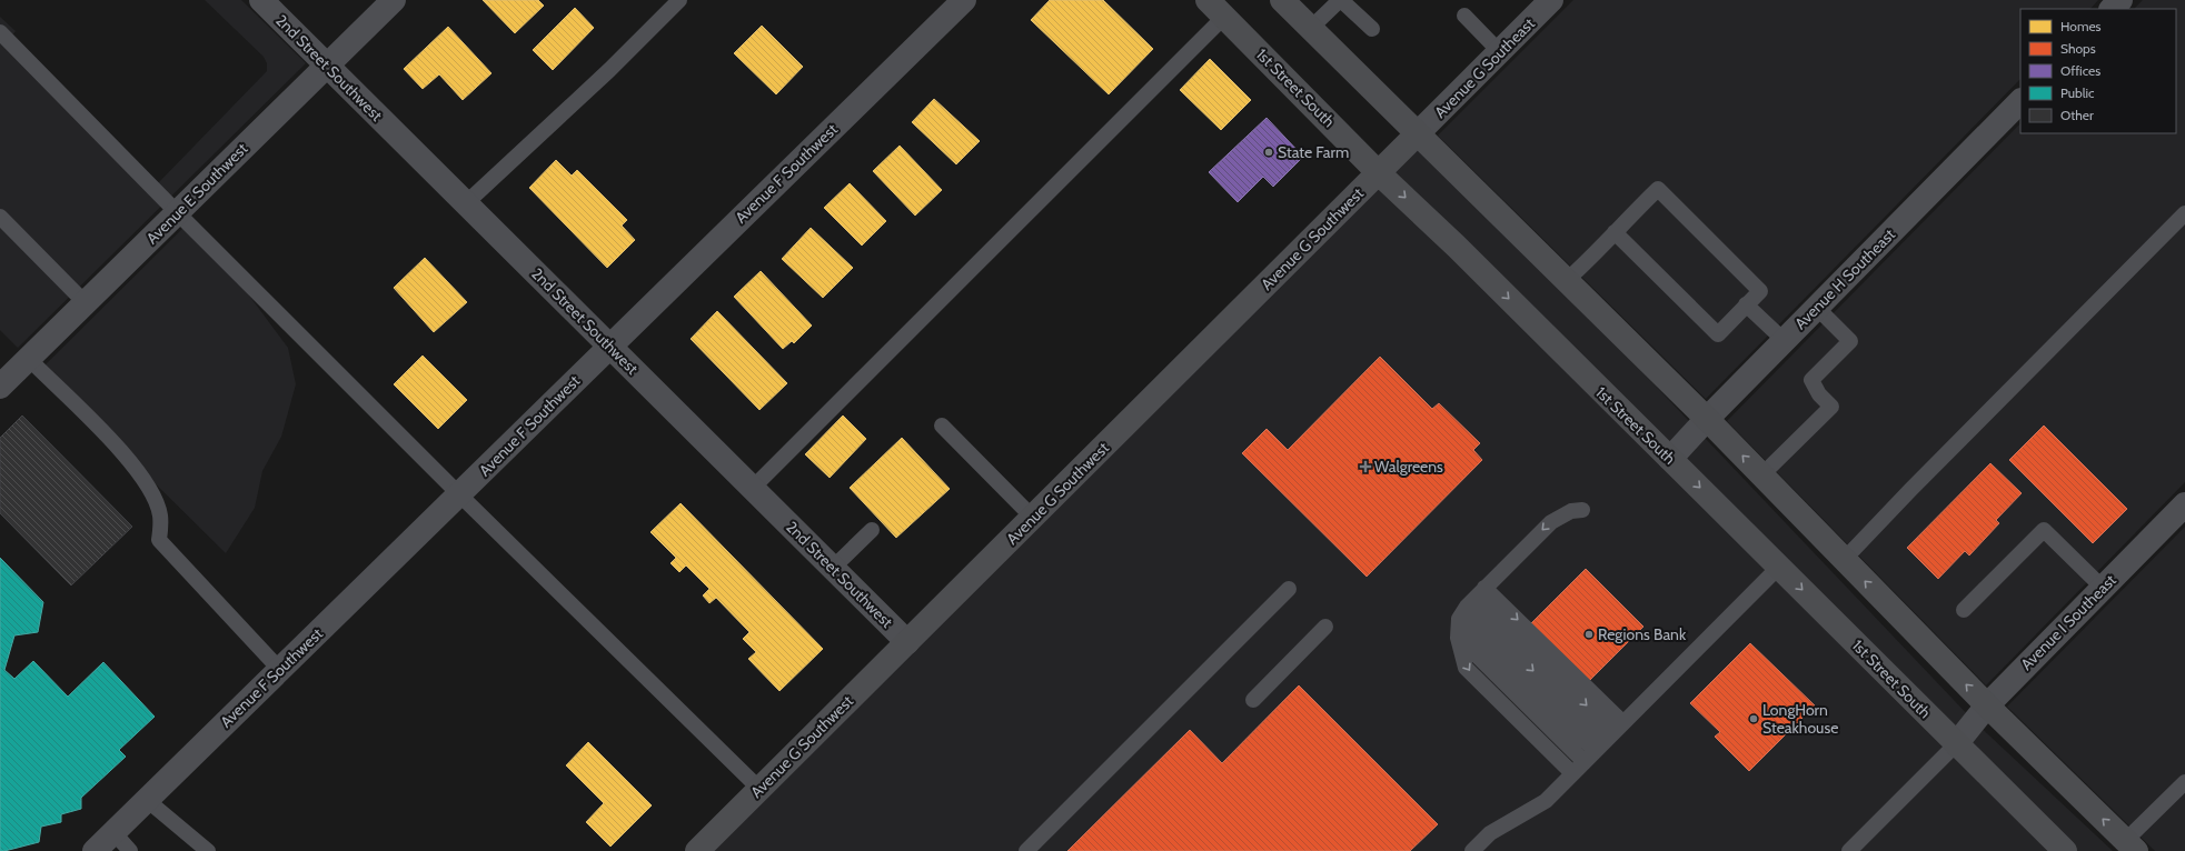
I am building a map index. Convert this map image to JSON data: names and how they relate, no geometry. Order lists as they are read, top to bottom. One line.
{"streets":{"main road":["1st Street South","Avenue G Southwest"],"street":["2nd Street Southwest","Avenue G Southeast","Avenue F Southwest","Avenue E Southwest","Avenue H Southeast","Avenue I Southeast"]},"crossings":[["2nd Street Southwest","Avenue F Southwest"],["2nd Street Southwest","Avenue E Southwest"],["2nd Street Southwest","Avenue G Southwest"],["Avenue G Southeast","Avenue G Southwest"],["1st Street South","Avenue G Southwest"],["1st Street South","Avenue H Southeast"],["1st Street South","Avenue I Southeast"]],"places":{"other":["State Farm","Regions Bank","LongHorn Steakhouse"],"health":["Walgreens"]},"legend":["Homes","Shops","Offices","Public","Other"]}
